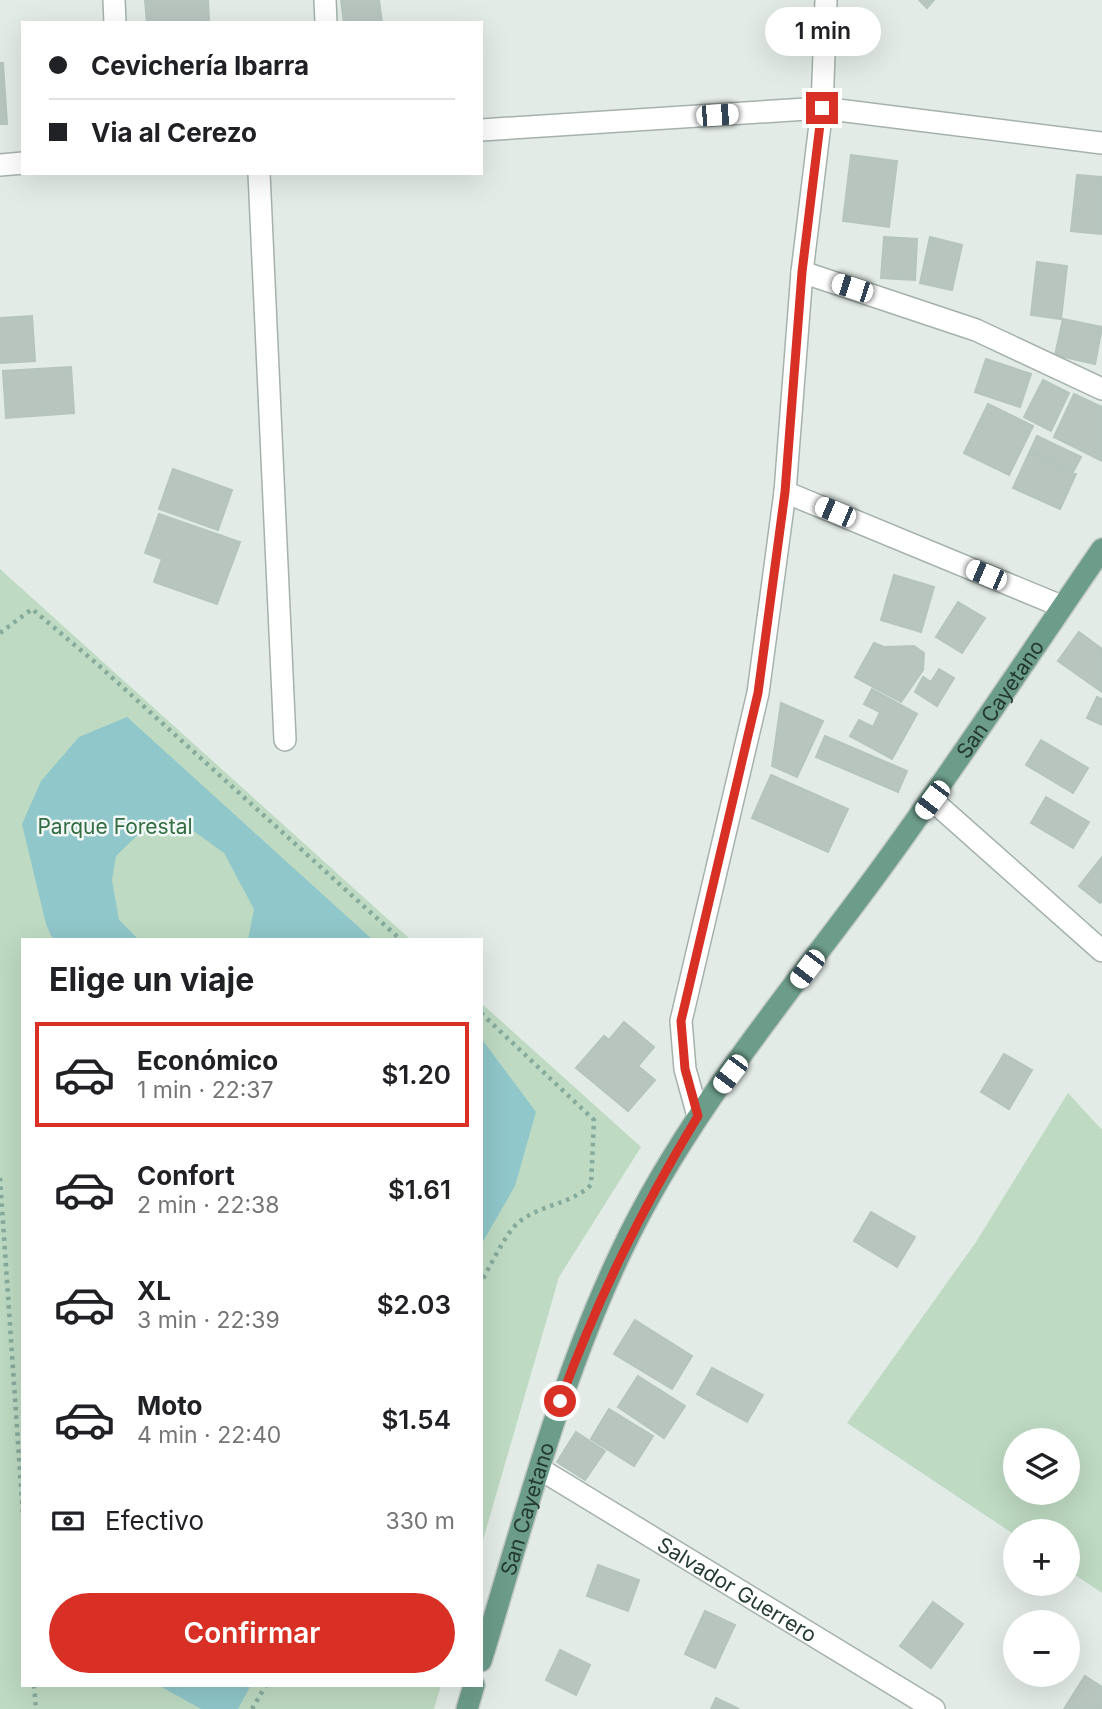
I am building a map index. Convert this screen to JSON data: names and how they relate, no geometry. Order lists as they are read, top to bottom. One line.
{"streets":{"main road":["San Cayetano"],"street":["Salvador Guerrero"]},"crossings":[["San Cayetano","Salvador Guerrero"]],"parks":["Parque Forestal"],"page":{"bubble":"1 min","banner":["Cevichería Ibarra","Via al Cerezo"],"heading":"Elige un viaje","list":[{"name":"Económico","note":"1 min · 22:37","value":"$1.20"},{"name":"Confort","note":"2 min · 22:38","value":"$1.61"},{"name":"XL","note":"3 min · 22:39","value":"$2.03"},{"name":"Moto","note":"4 min · 22:40","value":"$1.54"}],"map_buttons":["+","−"],"pay":["Efectivo","330 m"],"buttons":"Confirmar"}}
